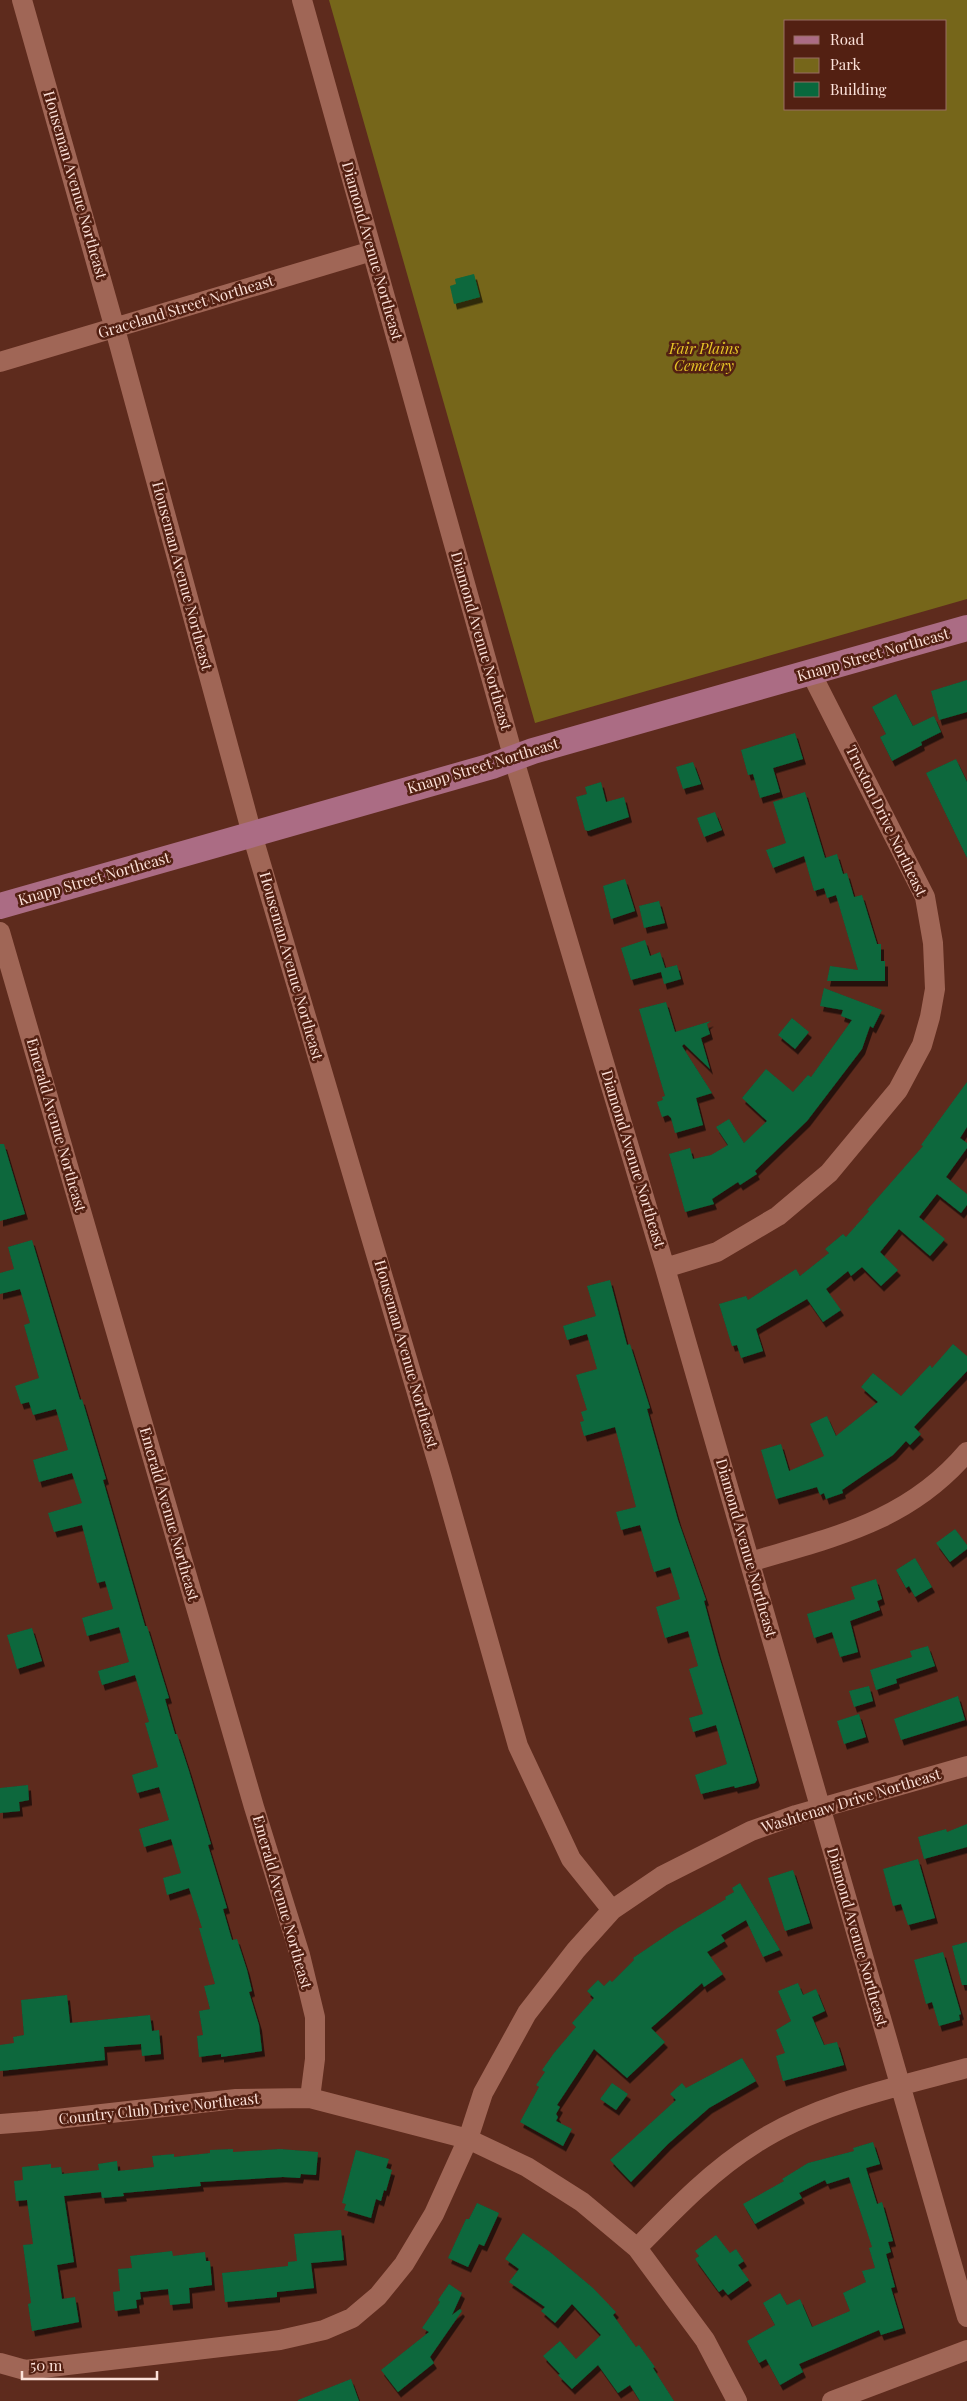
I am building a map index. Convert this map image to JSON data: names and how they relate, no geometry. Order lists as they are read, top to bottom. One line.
{"streets":{"main road":["Knapp Street Northeast"],"street":["Houseman Avenue Northeast","Diamond Avenue Northeast","Graceland Street Northeast","Truxton Drive Northeast","Emerald Avenue Northeast","Washtenaw Drive Northeast","Country Club Drive Northeast"]},"crossings":[["Houseman Avenue Northeast","Graceland Street Northeast"],["Houseman Avenue Northeast","Knapp Street Northeast"],["Houseman Avenue Northeast","Washtenaw Drive Northeast"],["Diamond Avenue Northeast","Graceland Street Northeast"],["Diamond Avenue Northeast","Knapp Street Northeast"],["Diamond Avenue Northeast","Truxton Drive Northeast"],["Diamond Avenue Northeast","Washtenaw Drive Northeast"],["Knapp Street Northeast","Truxton Drive Northeast"],["Emerald Avenue Northeast","Country Club Drive Northeast"],["Washtenaw Drive Northeast","Country Club Drive Northeast"]],"parks":["Fair Plains Cemetery"],"legend":["Road","Park","Building"],"scale_bar":"50 m"}
